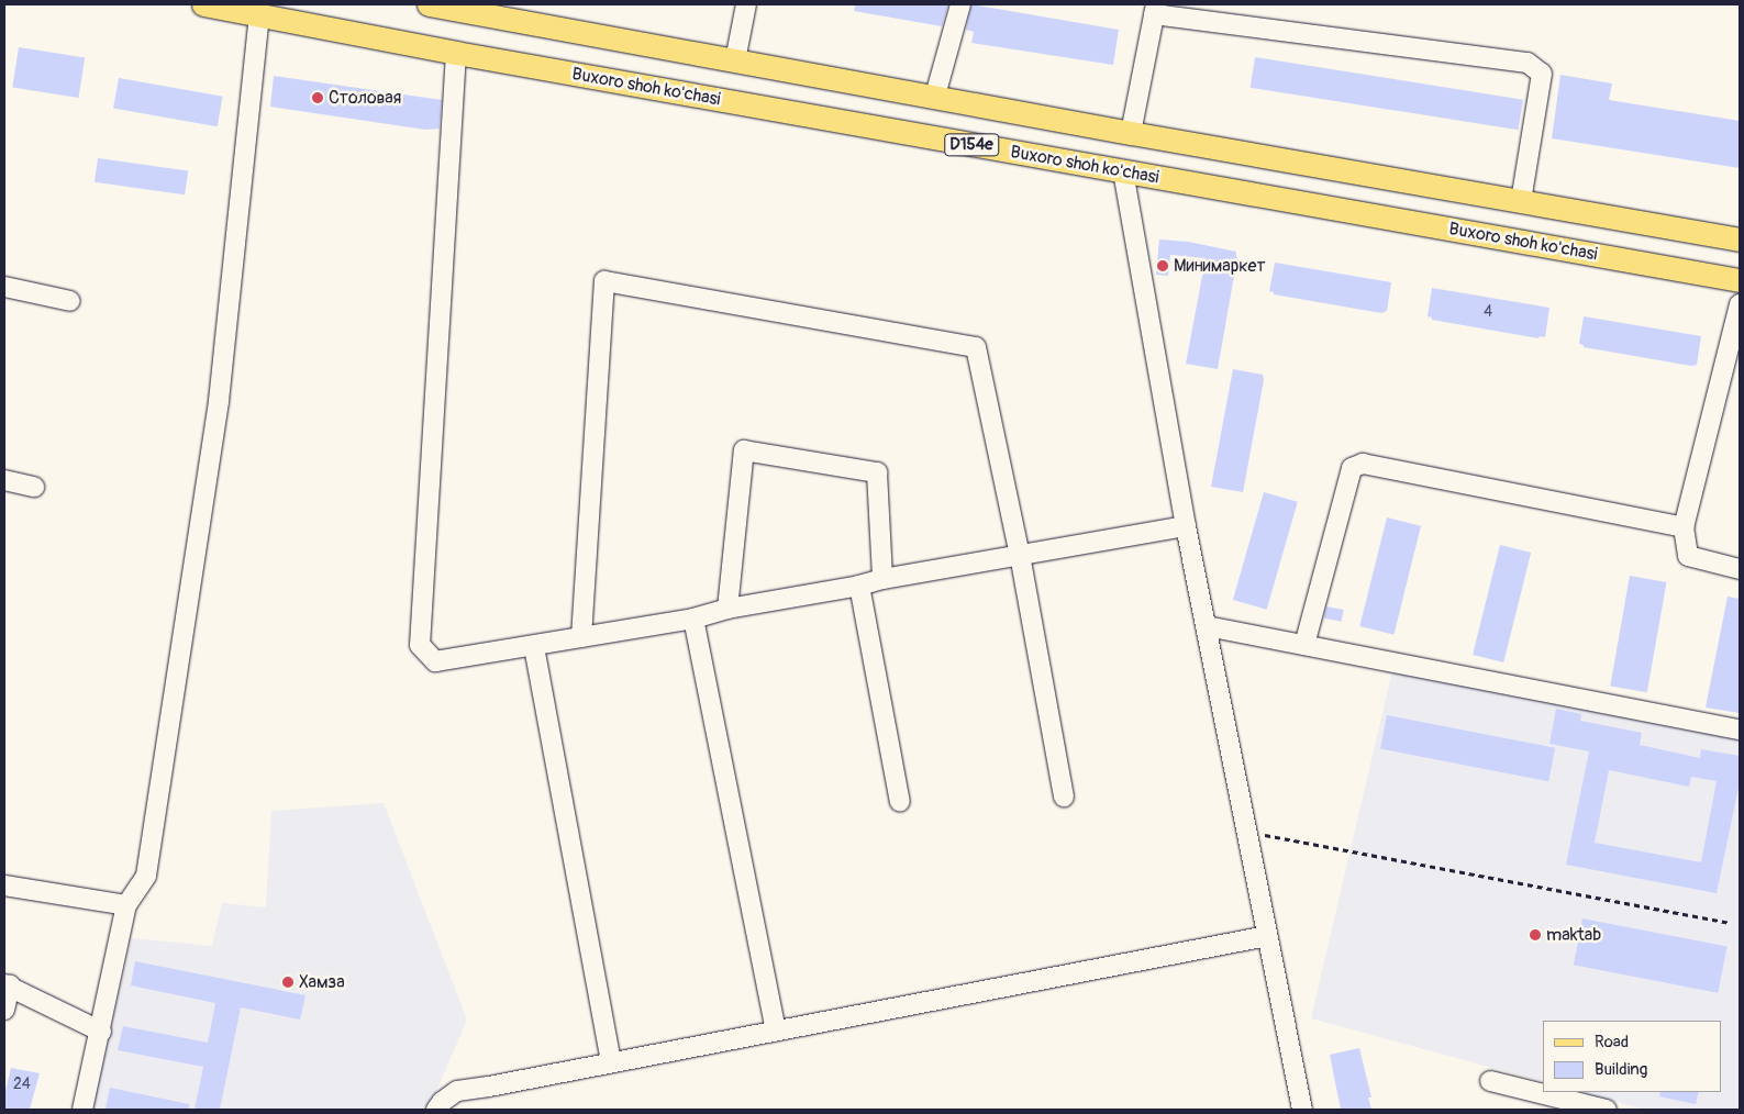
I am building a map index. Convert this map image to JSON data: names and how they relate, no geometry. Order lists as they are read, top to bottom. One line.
{"streets":{"main road":["Buxoro shoh ko'chasi","D154e"]},"places":["Столовая","Минимаркет","maktab","Хамза"],"house_numbers":["4","24"],"legend":["Road","Building"]}
